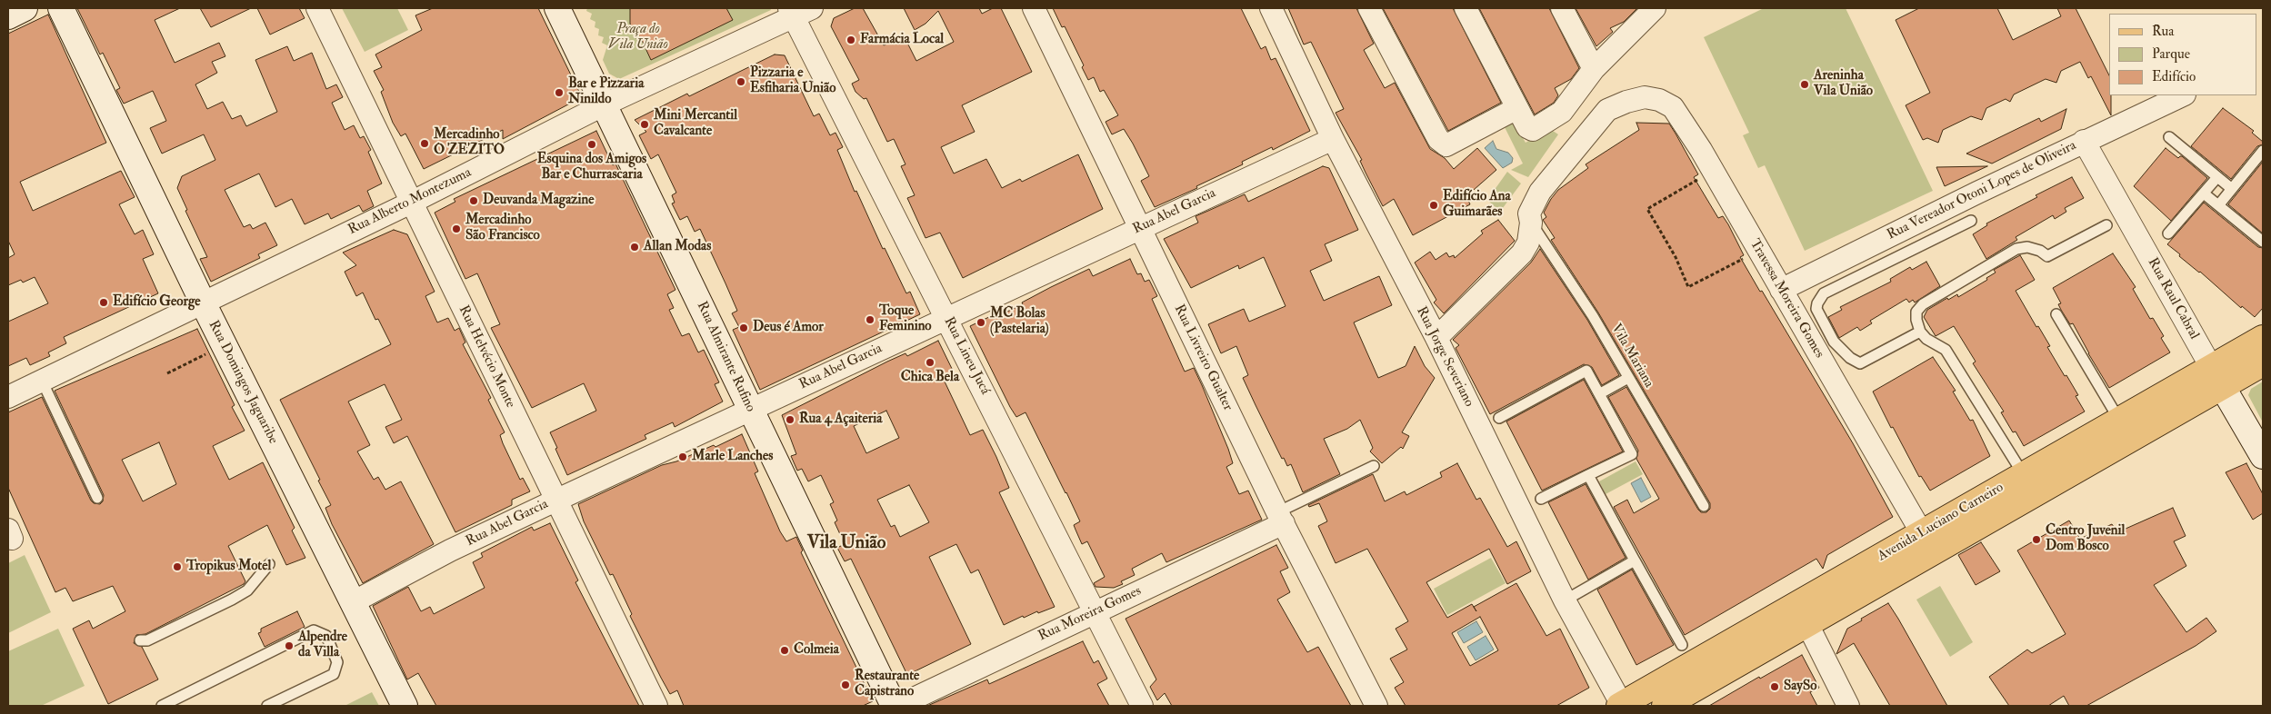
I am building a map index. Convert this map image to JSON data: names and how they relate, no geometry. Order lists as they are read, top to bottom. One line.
{"streets":{"main road":["Avenida Luciano Carneiro"],"street":["Rua Vereador Otoni Lopes de Oliveira","Rua Alberto Montezuma","Rua Abel Garcia","Travessa Moreira Gomes","Rua Raul Cabral","Rua Lineu Jucá","Rua Helvécio Monte","Rua Almirante Rufino","Rua Jorge Severiano","Rua Livreiro Gualter","Rua Domingos Jaguaribe","Rua Moreira Gomes"],"lane":["Vila Mariana"]},"crossings":[["Rua Vereador Otoni Lopes de Oliveira","Travessa Moreira Gomes"],["Rua Vereador Otoni Lopes de Oliveira","Rua Raul Cabral"],["Rua Alberto Montezuma","Rua Lineu Jucá"],["Rua Alberto Montezuma","Rua Helvécio Monte"],["Rua Alberto Montezuma","Rua Almirante Rufino"],["Rua Alberto Montezuma","Rua Domingos Jaguaribe"],["Rua Abel Garcia","Rua Lineu Jucá"],["Rua Abel Garcia","Rua Helvécio Monte"],["Rua Abel Garcia","Rua Almirante Rufino"],["Rua Abel Garcia","Rua Jorge Severiano"],["Rua Abel Garcia","Rua Livreiro Gualter"],["Rua Abel Garcia","Rua Domingos Jaguaribe"],["Travessa Moreira Gomes","Avenida Luciano Carneiro"],["Rua Raul Cabral","Avenida Luciano Carneiro"],["Rua Lineu Jucá","Rua Moreira Gomes"],["Rua Jorge Severiano","Avenida Luciano Carneiro"],["Rua Livreiro Gualter","Rua Moreira Gomes"]],"districts":["Vila União"],"parks":["Praça do Vila União"],"places":["Farmácia Local","Pizzaria e Esfiharia União","Areninha Vila União","Bar e Pizzaria Ninildo","Mini Mercantil Cavalcante","Mercadinho O ZEZITO","Esquina dos Amigos Bar e Churrascaria","Deuvanda Magazine","Edifício Ana Guimarães","Mercadinho São Francisco","Allan Modas","Edifício George","Toque Feminino","MC Bolas (Pastelaria)","Deus é Amor","Chica Bela","Rua 4 Açaiteria","Marle Lanches","Centro Juvenil Dom Bosco","Tropikus Motel","Alpendre da Villa","Colmeia","Restaurante Capistrano","SaySo"],"legend":["Rua","Parque","Edifício"]}
